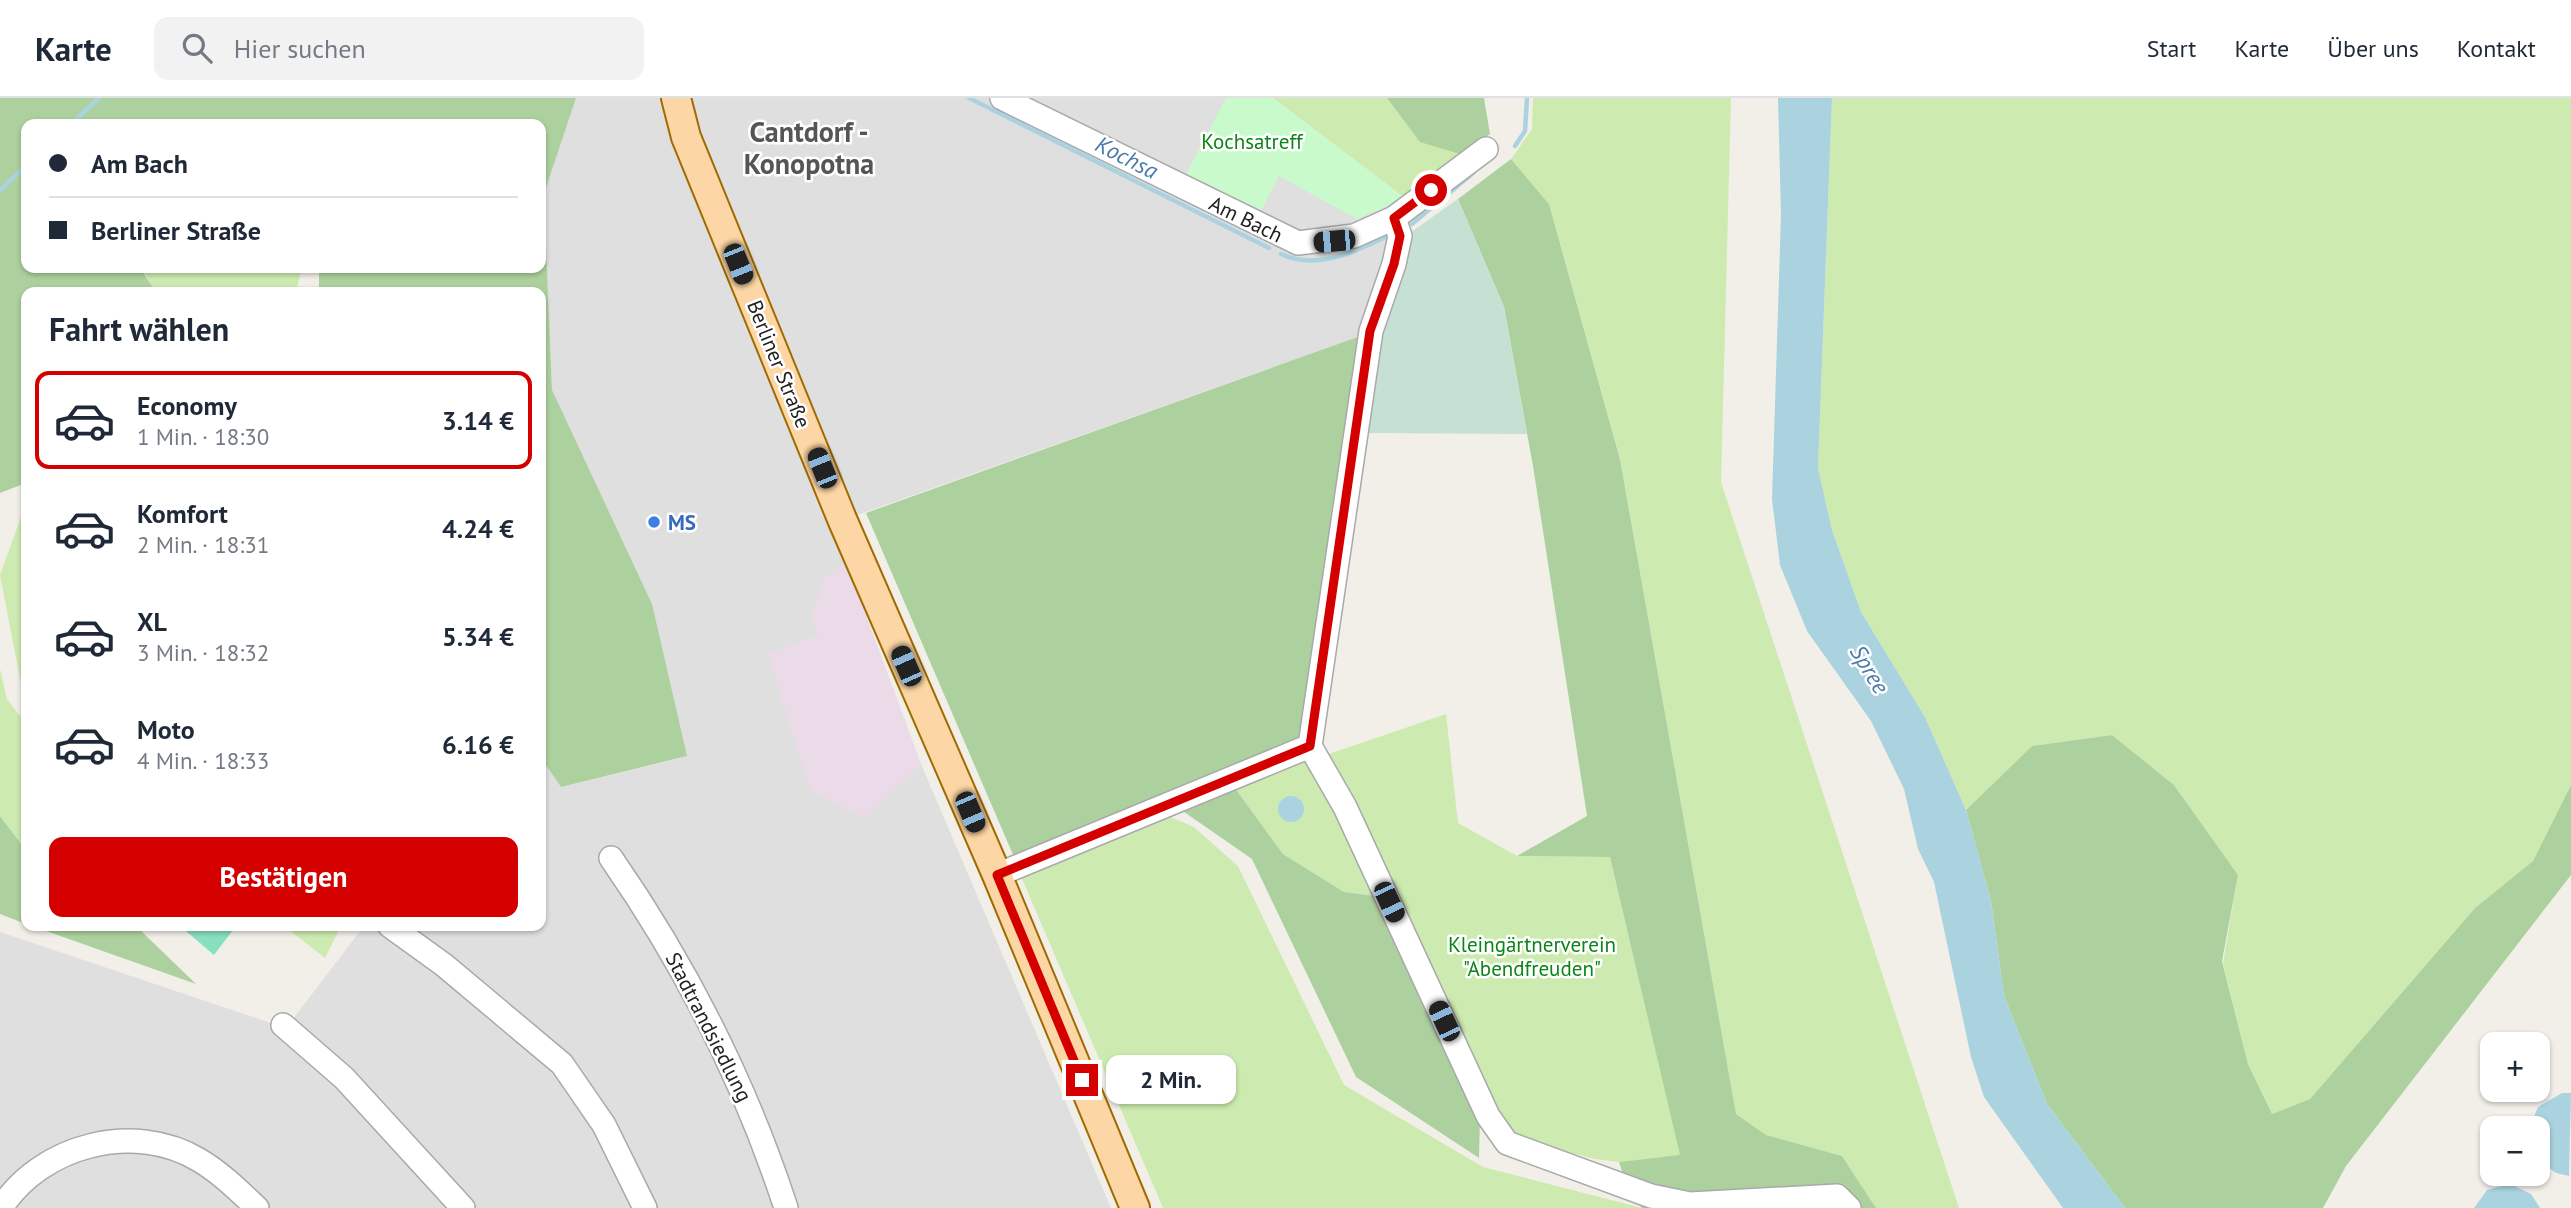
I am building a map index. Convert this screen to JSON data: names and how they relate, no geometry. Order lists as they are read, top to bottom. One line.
{"streets":{"main road":["Berliner Straße"],"street":["Am Bach","Stadtrandsiedlung"]},"districts":["Cantdorf - Konopotna"],"water":["Kochsa","Spree"],"parks":["Kochsatreff","Kleingärtnerverein \"Abendfreuden\""],"places":["MS"],"page":{"header":"Karte","search":"Hier suchen","nav":["Start","Karte","Über uns","Kontakt"],"banner":["Am Bach","Berliner Straße"],"heading":"Fahrt wählen","list":[{"name":"Economy","note":"1 Min. · 18:30","value":"3.14 €"},{"name":"Komfort","note":"2 Min. · 18:31","value":"4.24 €"},{"name":"XL","note":"3 Min. · 18:32","value":"5.34 €"},{"name":"Moto","note":"4 Min. · 18:33","value":"6.16 €"}],"buttons":"Bestätigen","map_buttons":["+","−"],"bubble":"2 Min."}}
